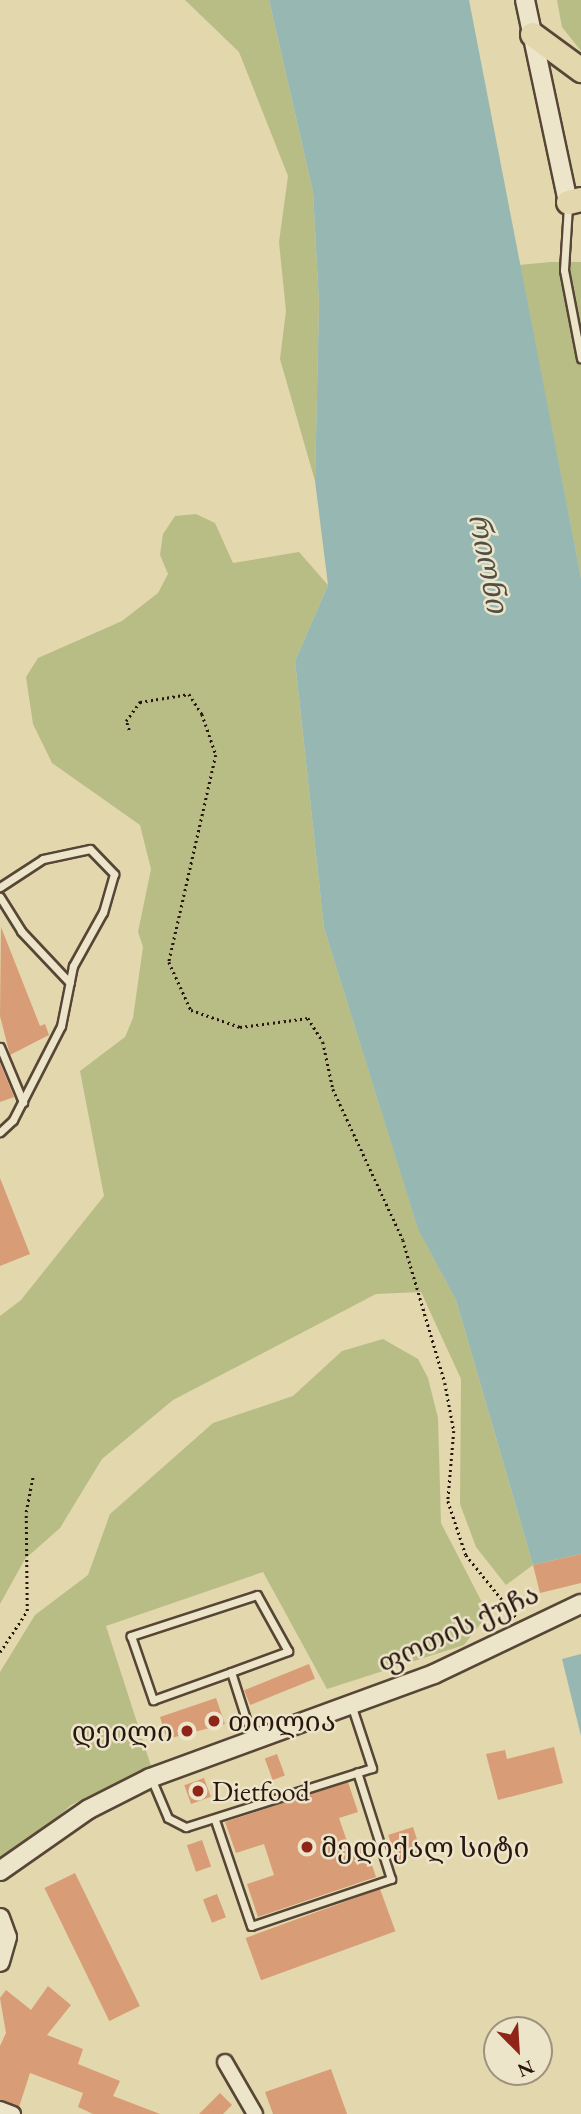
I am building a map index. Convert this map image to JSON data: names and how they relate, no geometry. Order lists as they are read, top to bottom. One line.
{"streets":{"street":["ფოთის ქუჩა"]},"water":["რიონი"],"places":["თოლია","დეილი","Dietfood","მედიქალ სიტი"],"north":"bottom right"}
